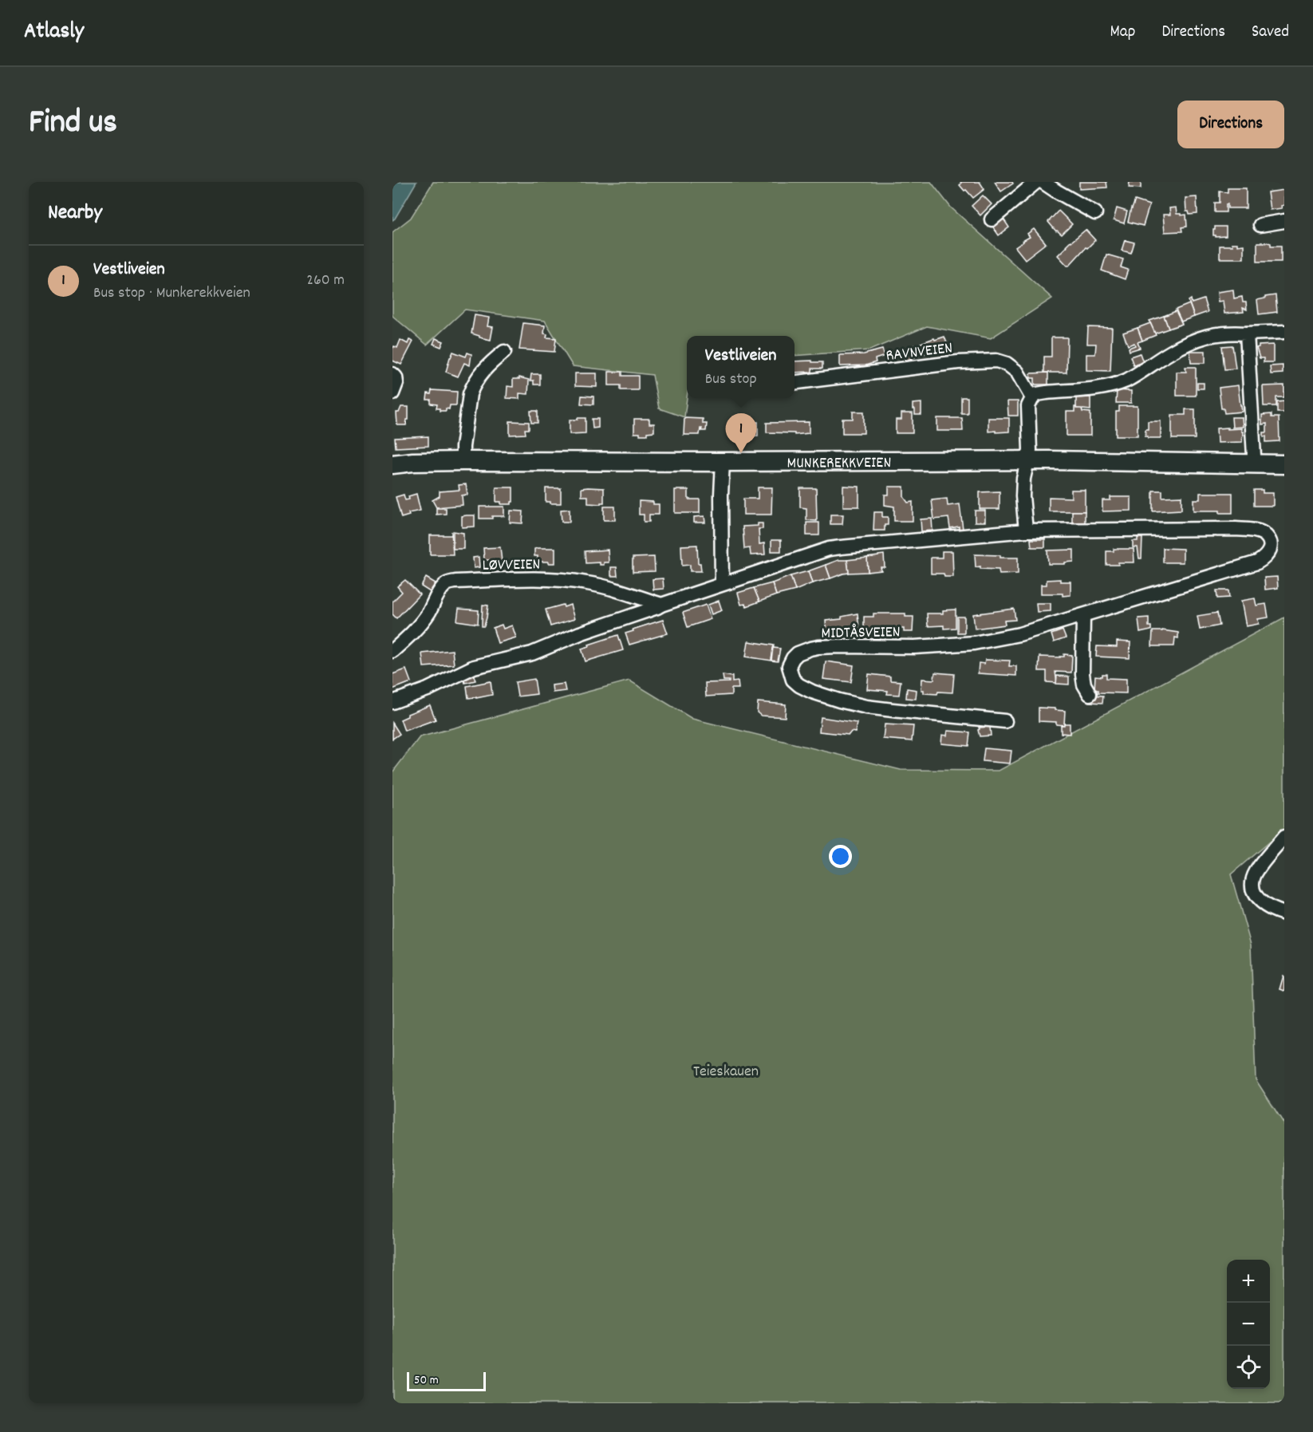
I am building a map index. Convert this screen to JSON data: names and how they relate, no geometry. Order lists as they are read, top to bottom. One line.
{"streets":{"main road":["MUNKEREKKVEIEN"],"street":["RAVNVEIEN","LØVVEIEN","MIDTÅSVEIEN"]},"parks":["Teieskauen"],"scale_bar":"50 m","page":{"header":"Atlasly","nav":["Map","Directions","Saved"],"title":"Find us","buttons":"Directions","heading":"Nearby","list":[{"mark":"1","name":"Vestliveien","note":"Bus stop · Munkerekkveien","value":"260 m"}],"popup":["Vestliveien","Bus stop"],"pins":"1","map_buttons":["+","−"],"scale":"50 m"}}
